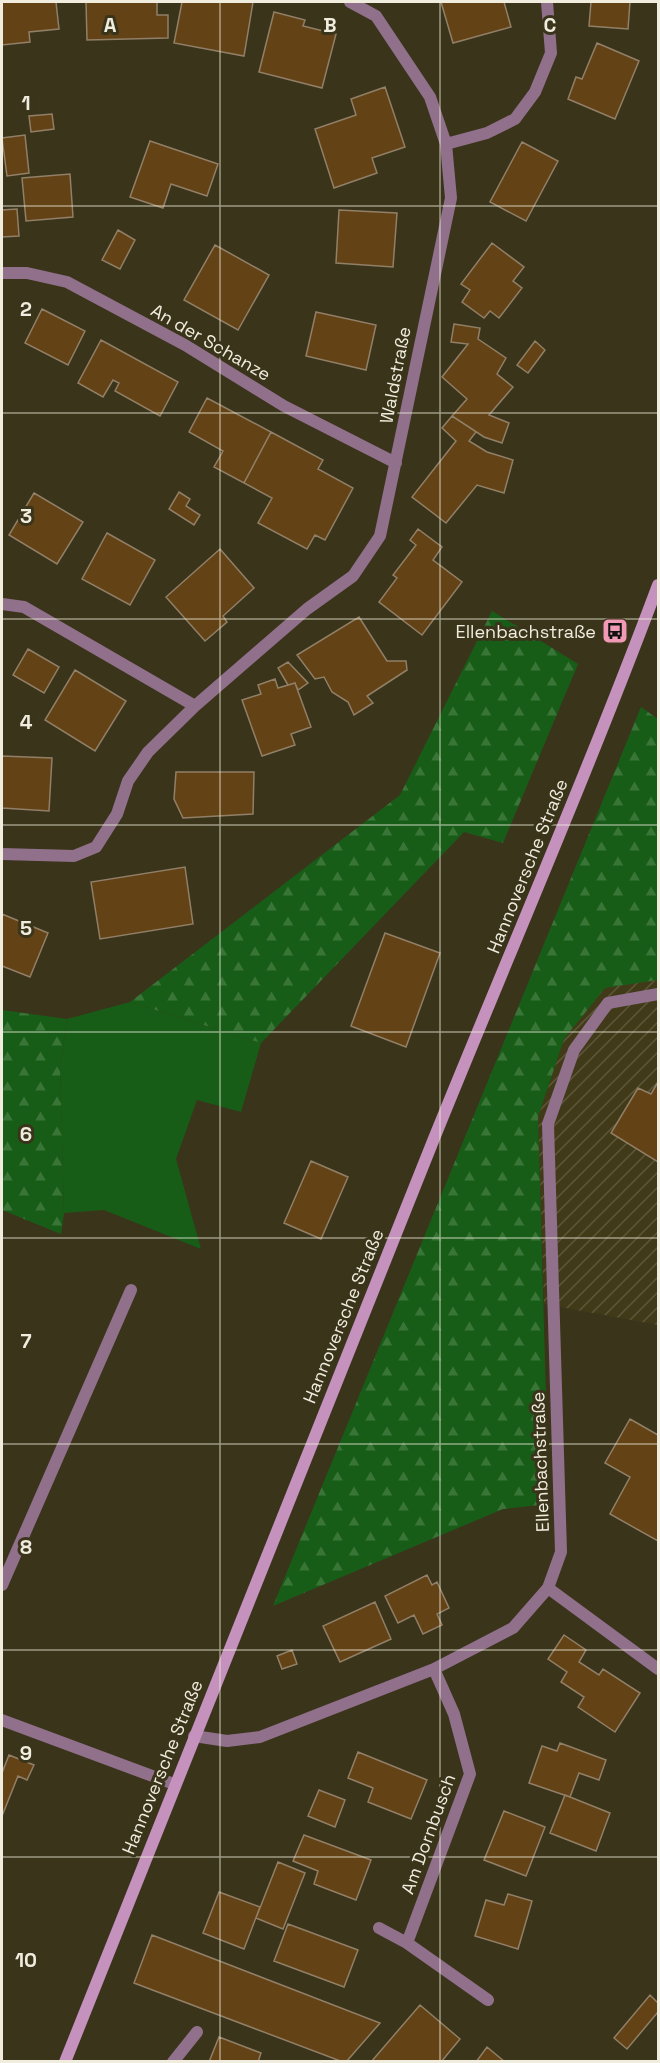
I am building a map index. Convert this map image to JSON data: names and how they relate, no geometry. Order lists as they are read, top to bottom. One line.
{"streets":{"main road":["Hannoversche Straße"],"street":["An der Schanze","Waldstraße","Ellenbachstraße","Am Dornbusch"]},"crossings":[["An der Schanze","Waldstraße"],["Hannoversche Straße","Ellenbachstraße"],["Ellenbachstraße","Am Dornbusch"]],"places":{"bus stop":["Ellenbachstraße"]},"grid":{"columns":["A","B","C"],"rows":["1","2","3","4","5","6","7","8","9","10"]}}
